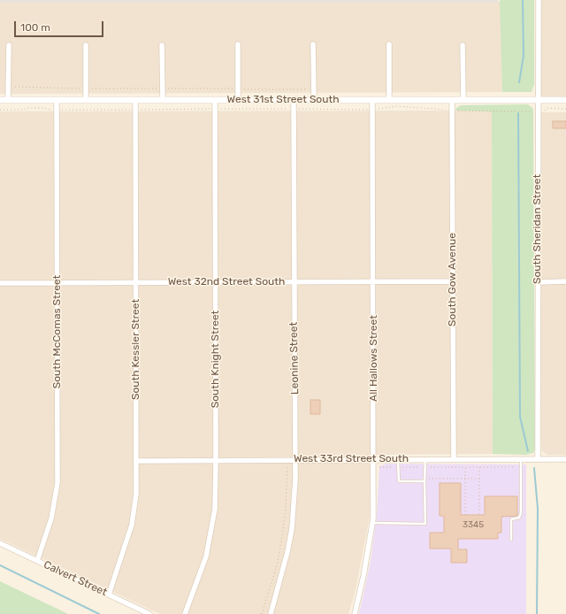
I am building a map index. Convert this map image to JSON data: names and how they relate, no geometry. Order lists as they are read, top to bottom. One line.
{"streets":{"street":["West 31st Street South","South Sheridan Street","South Gow Avenue","West 32nd Street South","South McComas Street","South Kessler Street","Leonine Street","All Hallows Street","South Knight Street","West 33rd Street South","Calvert Street"]},"crossings":[["West 31st Street South","South Sheridan Street"],["West 31st Street South","South Gow Avenue"],["West 31st Street South","South McComas Street"],["West 31st Street South","South Kessler Street"],["West 31st Street South","Leonine Street"],["West 31st Street South","All Hallows Street"],["West 31st Street South","South Knight Street"],["South Sheridan Street","West 33rd Street South"],["South Gow Avenue","West 32nd Street South"],["South Gow Avenue","West 33rd Street South"],["West 32nd Street South","South McComas Street"],["West 32nd Street South","South Kessler Street"],["West 32nd Street South","Leonine Street"],["West 32nd Street South","All Hallows Street"],["West 32nd Street South","South Knight Street"],["South McComas Street","Calvert Street"],["South Kessler Street","West 33rd Street South"],["South Kessler Street","Calvert Street"],["Leonine Street","West 33rd Street South"],["All Hallows Street","West 33rd Street South"],["South Knight Street","West 33rd Street South"]],"house_numbers":["3345"],"scale_bar":"100 m"}
